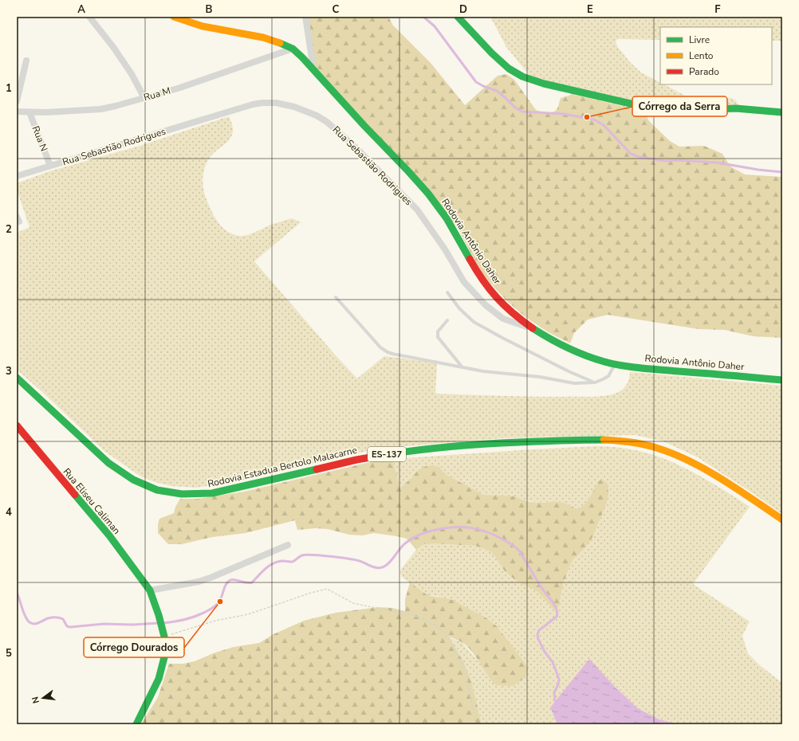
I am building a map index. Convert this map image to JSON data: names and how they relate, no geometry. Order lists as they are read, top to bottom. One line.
{"streets":{"main road":["Rodovia Antônio Daher","ES-137","Rodovia Estadua Bertolo Malacarne","Rua Eliseu Caliman"],"street":["Rua M","Rua N","Rua Sebastião Rodrigues"]},"crossings":[["Rua M","Rua N"],["Rua M","Rodovia Antônio Daher"],["Rua N","Rua Sebastião Rodrigues"],["Rua Sebastião Rodrigues","Rodovia Antônio Daher"]],"places":["Córrego da Serra","Córrego Dourados"],"legend":["Livre","Lento","Parado"],"north":"left","grid":{"columns":["A","B","C","D","E","F"],"rows":["1","2","3","4","5"]}}
